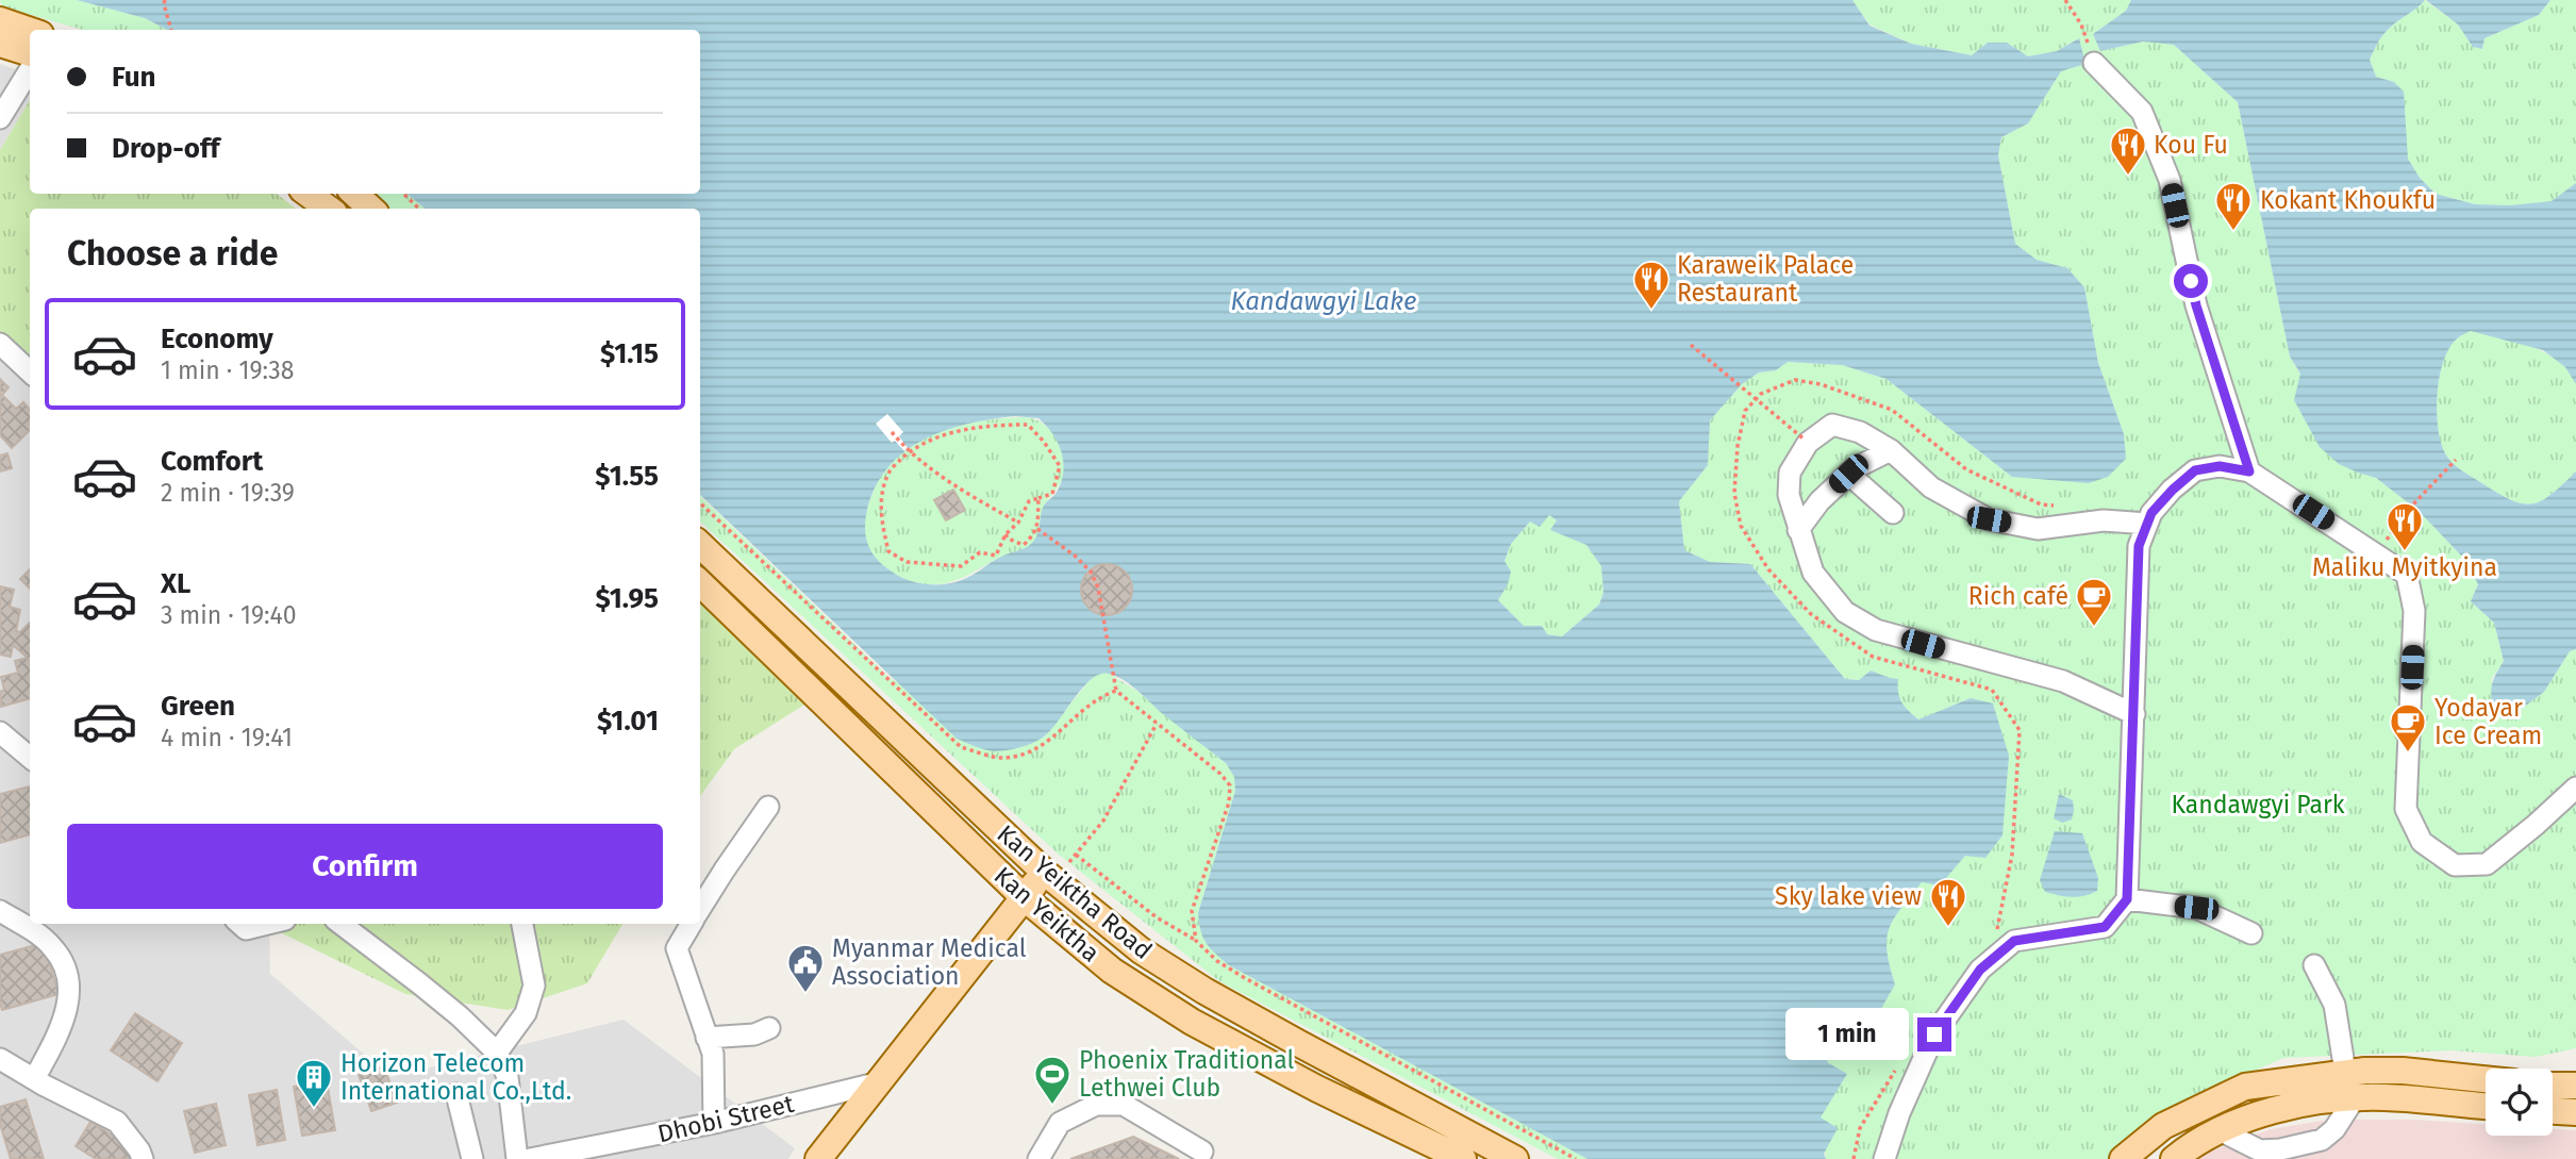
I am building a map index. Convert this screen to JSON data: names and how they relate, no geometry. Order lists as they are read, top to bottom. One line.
{"streets":{"main road":["Kan Yeiktha Road","Kan Yeiktha"],"street":["Dhobi Street"]},"water":["Kandawgyi Lake"],"parks":["Kandawgyi Park"],"places":{"restaurant":["Kou Fu","Kokant Khoukfu","Karaweik Palace Restaurant","Maliku Myitkyina","Sky lake view"],"cafe":["Rich café","Yodayar Ice Cream"],"public building":["Myanmar Medical Association"],"sports":["Phoenix Traditional Lethwei Club"],"building":["Horizon Telecom International Co.,Ltd."]},"page":{"banner":["Fun","Drop-off"],"heading":"Choose a ride","list":[{"name":"Economy","note":"1 min · 19:38","value":"$1.15"},{"name":"Comfort","note":"2 min · 19:39","value":"$1.55"},{"name":"XL","note":"3 min · 19:40","value":"$1.95"},{"name":"Green","note":"4 min · 19:41","value":"$1.01"}],"buttons":"Confirm","bubble":"1 min"}}
